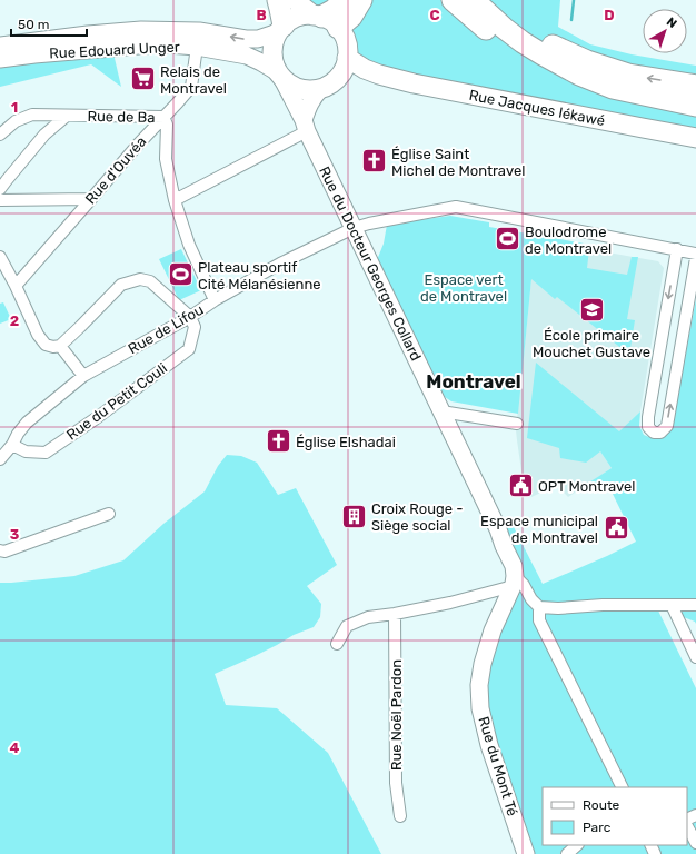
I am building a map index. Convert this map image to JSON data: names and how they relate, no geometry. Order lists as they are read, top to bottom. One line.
{"streets":{"main road":["Rue Jacques Iékawé"],"street":["Rue Edouard Unger","Rue de Ba","Rue d'Ouvéa","Rue du Docteur Georges Collard","Rue de Lifou","Rue du Petit Couli","Rue Noël Pardon","Rue du Mont Té"]},"crossings":[["Rue Edouard Unger","Rue Jacques Iékawé"],["Rue Edouard Unger","Rue d'Ouvéa"],["Rue Edouard Unger","Rue du Docteur Georges Collard"],["Rue Jacques Iékawé","Rue du Docteur Georges Collard"],["Rue de Ba","Rue d'Ouvéa"],["Rue de Ba","Rue de Lifou"],["Rue du Docteur Georges Collard","Rue de Lifou"],["Rue du Docteur Georges Collard","Rue du Mont Té"],["Rue de Lifou","Rue du Petit Couli"]],"districts":["Montravel"],"parks":["Espace vert de Montravel"],"places":{"supermarket":["Relais de Montravel"],"church":["Église Saint Michel de Montravel","Église Elshadai"],"sports":["Boulodrome de Montravel","Plateau sportif Cité Mélanésienne"],"school or university":["École primaire Mouchet Gustave"],"public building":["OPT Montravel","Espace municipal de Montravel"],"building":["Croix Rouge - Siège social"]},"legend":["Route","Parc"],"scale_bar":"50 m","north":"top right","grid":{"columns":["B","C","D"],"rows":["1","2","3","4"]}}
